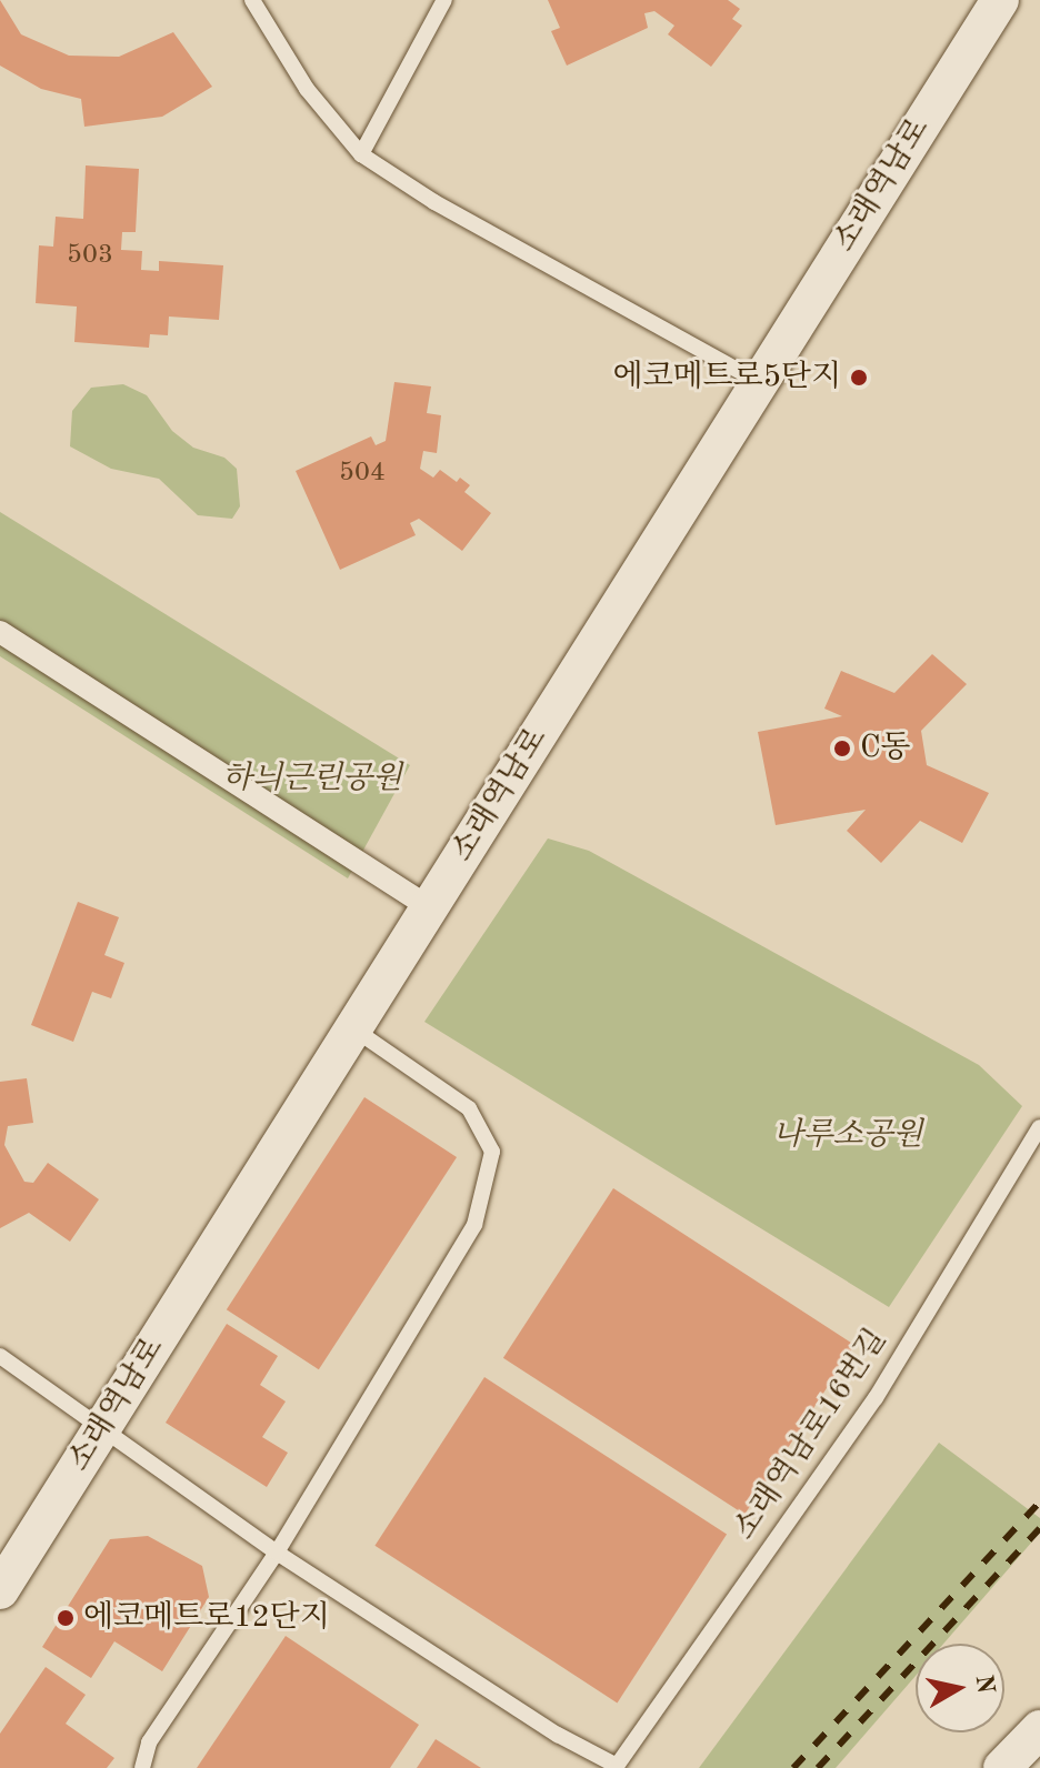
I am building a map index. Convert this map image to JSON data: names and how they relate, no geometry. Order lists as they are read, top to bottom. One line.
{"streets":{"street":["소래역남로"],"lane":["소래역남로16번길"]},"crossings":[["소래역남로","소래역남로16번길"]],"parks":["하늬근린공원","나루소공원"],"places":["에코메트로5단지","C동","에코메트로12단지"],"house_numbers":["503","504"],"north":"right"}
